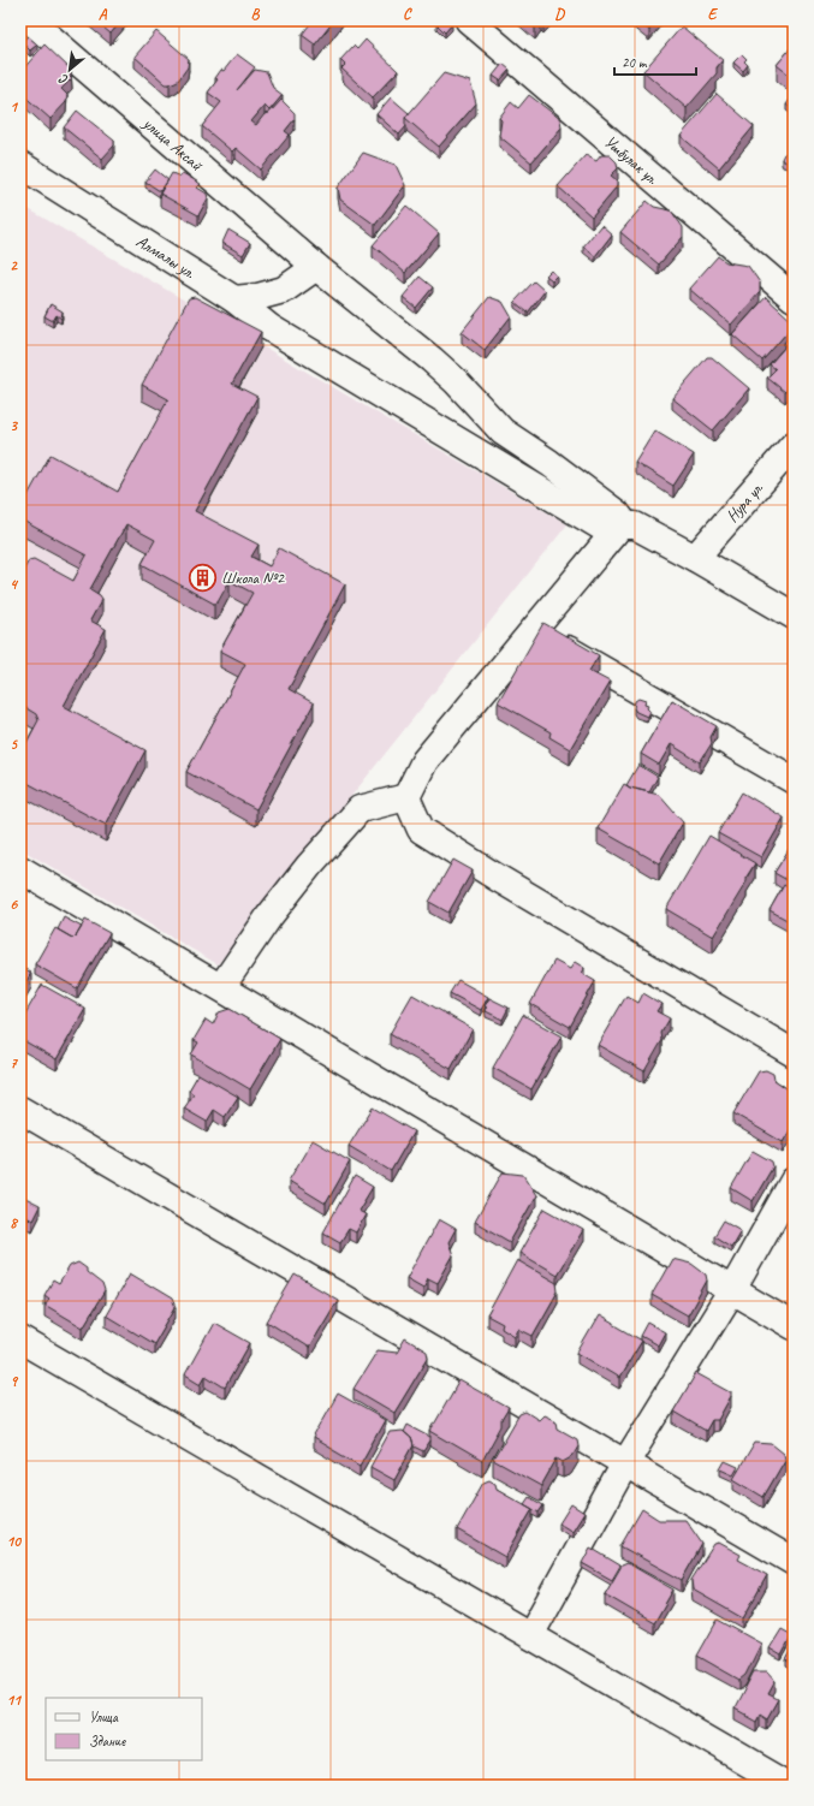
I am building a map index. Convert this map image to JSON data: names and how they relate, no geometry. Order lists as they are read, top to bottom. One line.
{"streets":{"street":["улица Аксай","Ушбулак ул.","Алмалы ул.","Нура ул."]},"crossings":[["улица Аксай","Алмалы ул."]],"places":{"building":["Школа №2"]},"legend":["Улица","Здание"],"scale_bar":"20 m","north":"bottom left","grid":{"columns":["A","B","C","D","E"],"rows":["1","2","3","4","5","6","7","8","9","10","11"]}}
